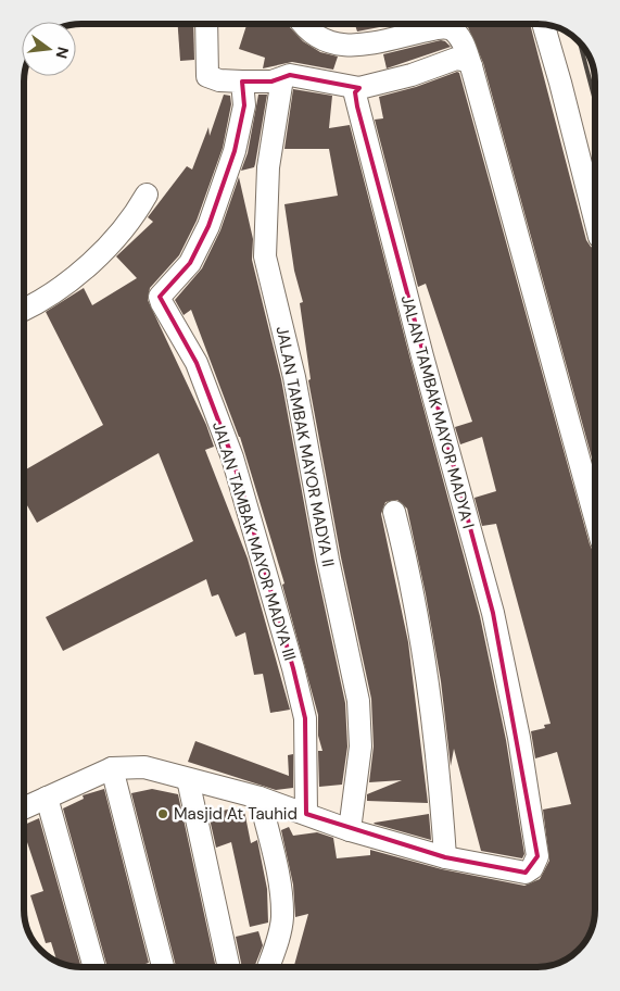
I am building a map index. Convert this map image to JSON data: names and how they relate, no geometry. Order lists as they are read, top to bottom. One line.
{"streets":{"street":["JALAN TAMBAK MAYOR MADYA I","JALAN TAMBAK MAYOR MADYA II","JALAN TAMBAK MAYOR MADYA III"]},"places":["Masjid At Tauhid"],"north":"right"}
